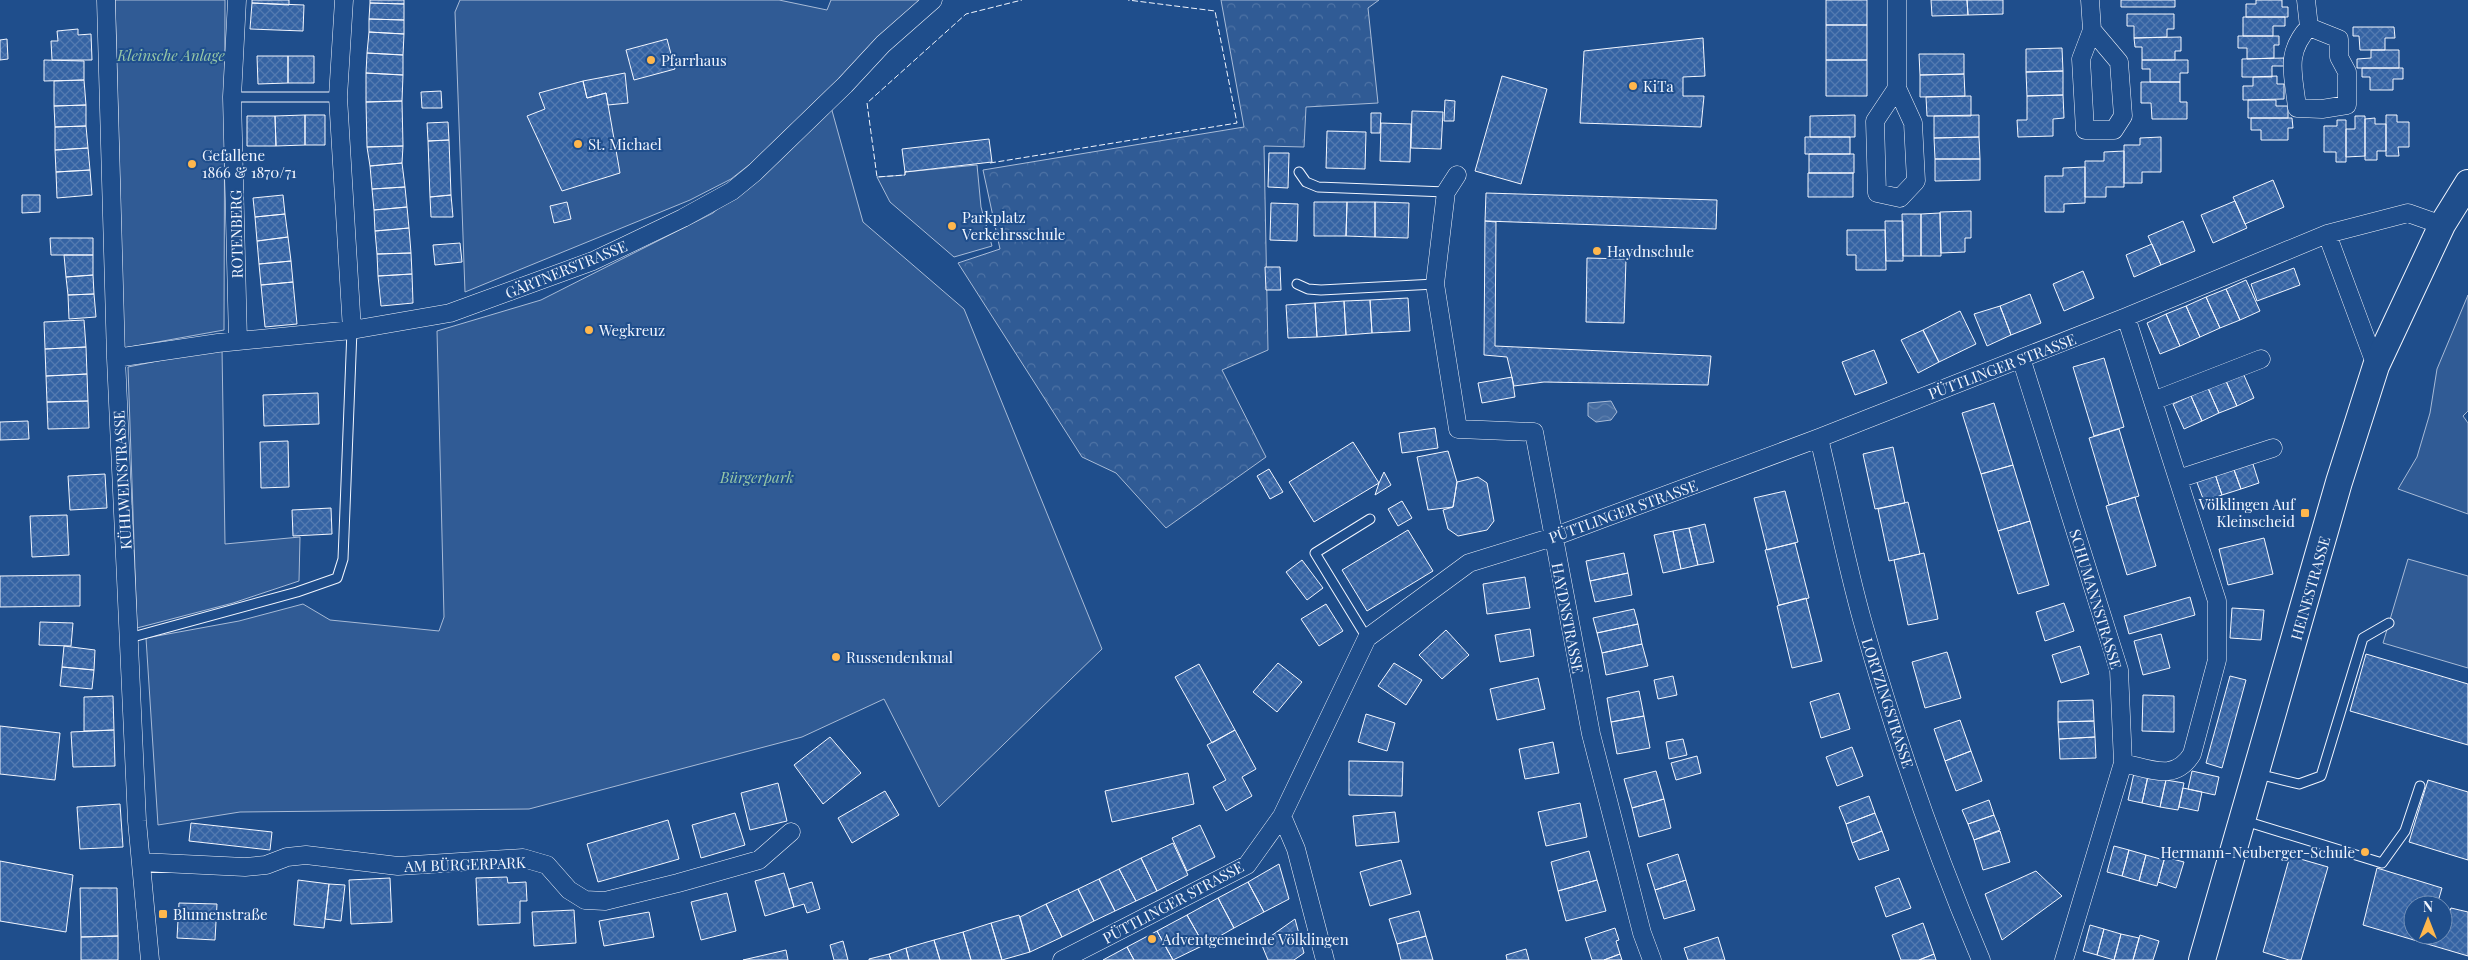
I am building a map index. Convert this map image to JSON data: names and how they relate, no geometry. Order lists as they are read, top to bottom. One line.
{"streets":{"main road":["HEINESTRASSE"],"street":["ROTENBERG","GÄRTNERSTRASSE","PÜTTLINGER STRASSE","KÜHLWEINSTRASSE","SCHUMANNSTRASSE","HAYDNSTRASSE","LORTZINGSTRASSE","AM BÜRGERPARK"]},"crossings":[["ROTENBERG","GÄRTNERSTRASSE"],["GÄRTNERSTRASSE","KÜHLWEINSTRASSE"],["PÜTTLINGER STRASSE","HEINESTRASSE"],["PÜTTLINGER STRASSE","SCHUMANNSTRASSE"],["PÜTTLINGER STRASSE","HAYDNSTRASSE"],["PÜTTLINGER STRASSE","LORTZINGSTRASSE"],["KÜHLWEINSTRASSE","AM BÜRGERPARK"]],"parks":["Kleinsche Anlage","Bürgerpark"],"places":{"other":["Pfarrhaus","KiTa","St. Michael","Gefallene 1866 & 1870/71","Parkplatz Verkehrsschule","Haydnschule","Wegkreuz","Russendenkmal","Hermann-Neuberger-Schule","Adventgemeinde Völklingen"],"transit":["Völklingen Auf Kleinscheid","Blumenstraße"]},"north":"top"}
